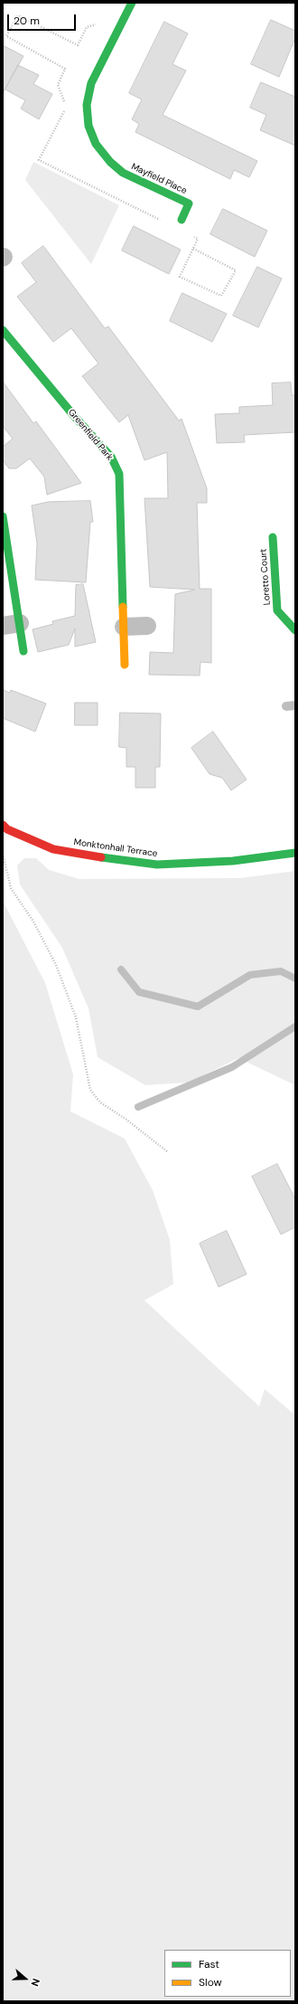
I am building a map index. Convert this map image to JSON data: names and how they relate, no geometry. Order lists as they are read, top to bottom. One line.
{"streets":{"street":["Mayfield Place","Greenfield Park","Loretto Court","Monktonhall Terrace"]},"legend":["Fast","Slow"],"scale_bar":"20 m","north":"right"}
